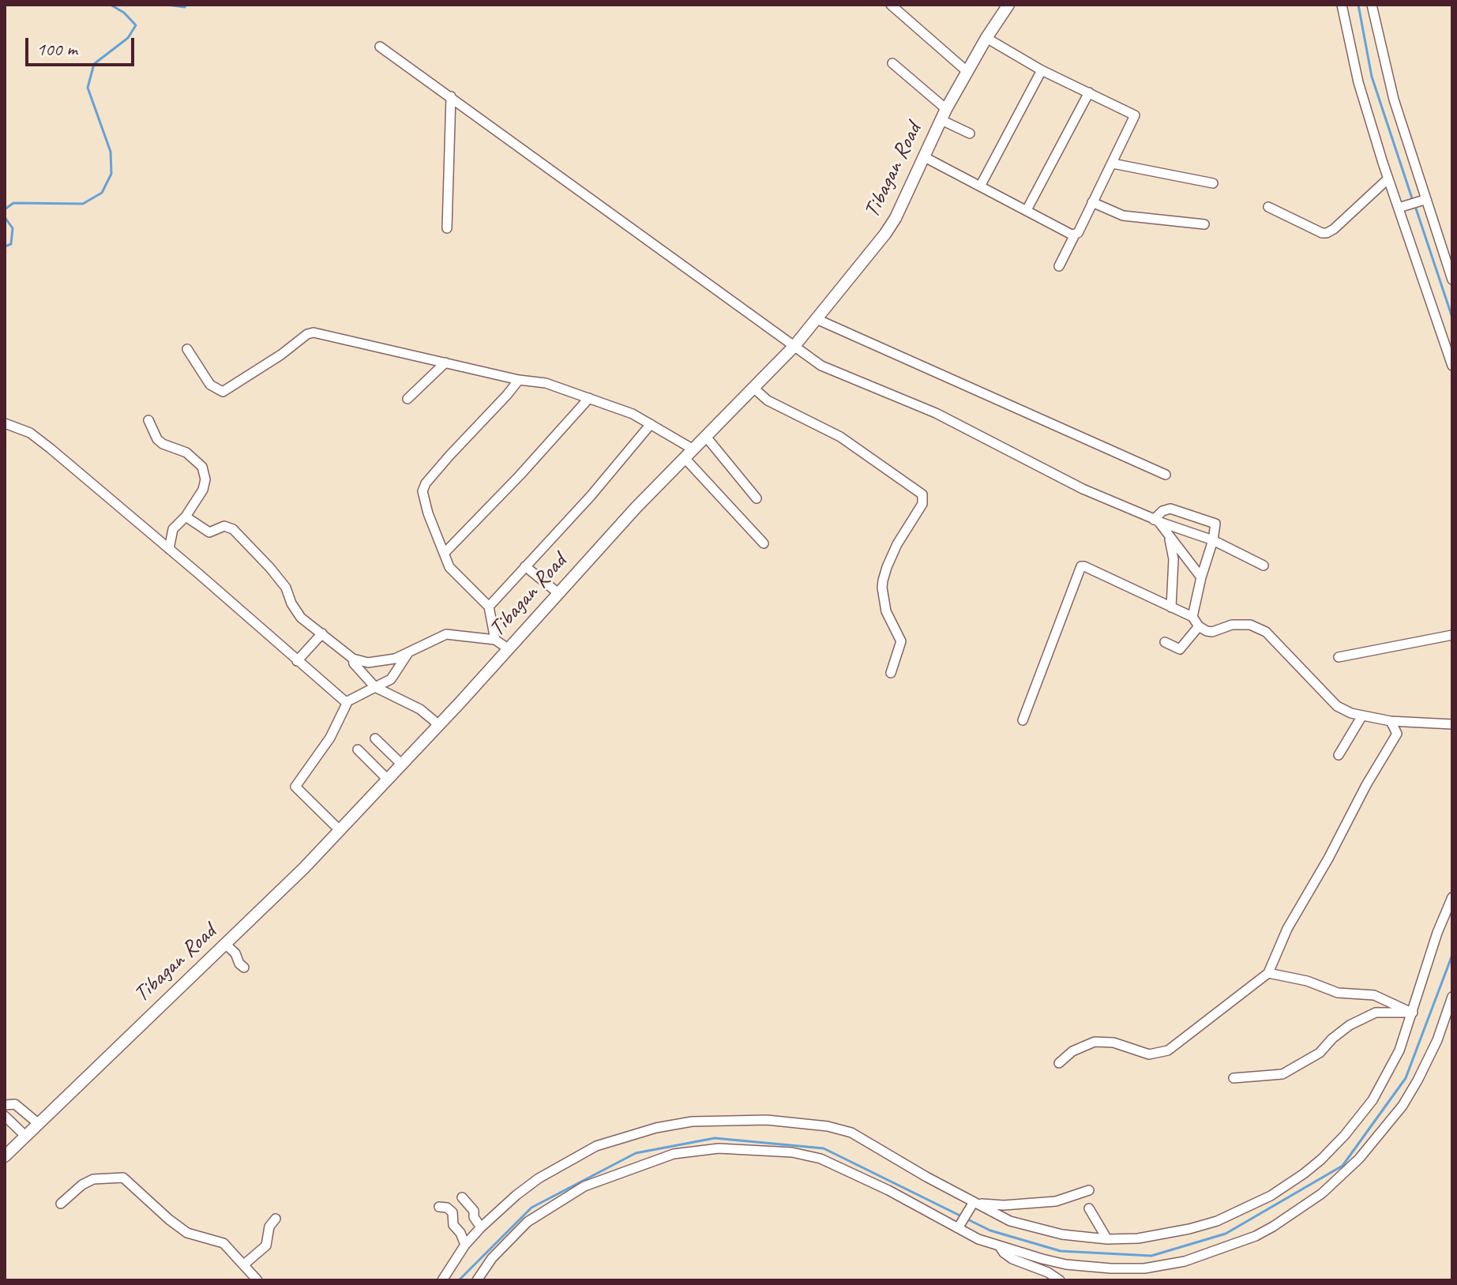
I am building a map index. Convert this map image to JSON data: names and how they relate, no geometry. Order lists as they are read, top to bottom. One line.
{"streets":{"main road":["Tibagan Road"]},"scale_bar":"100 m"}
